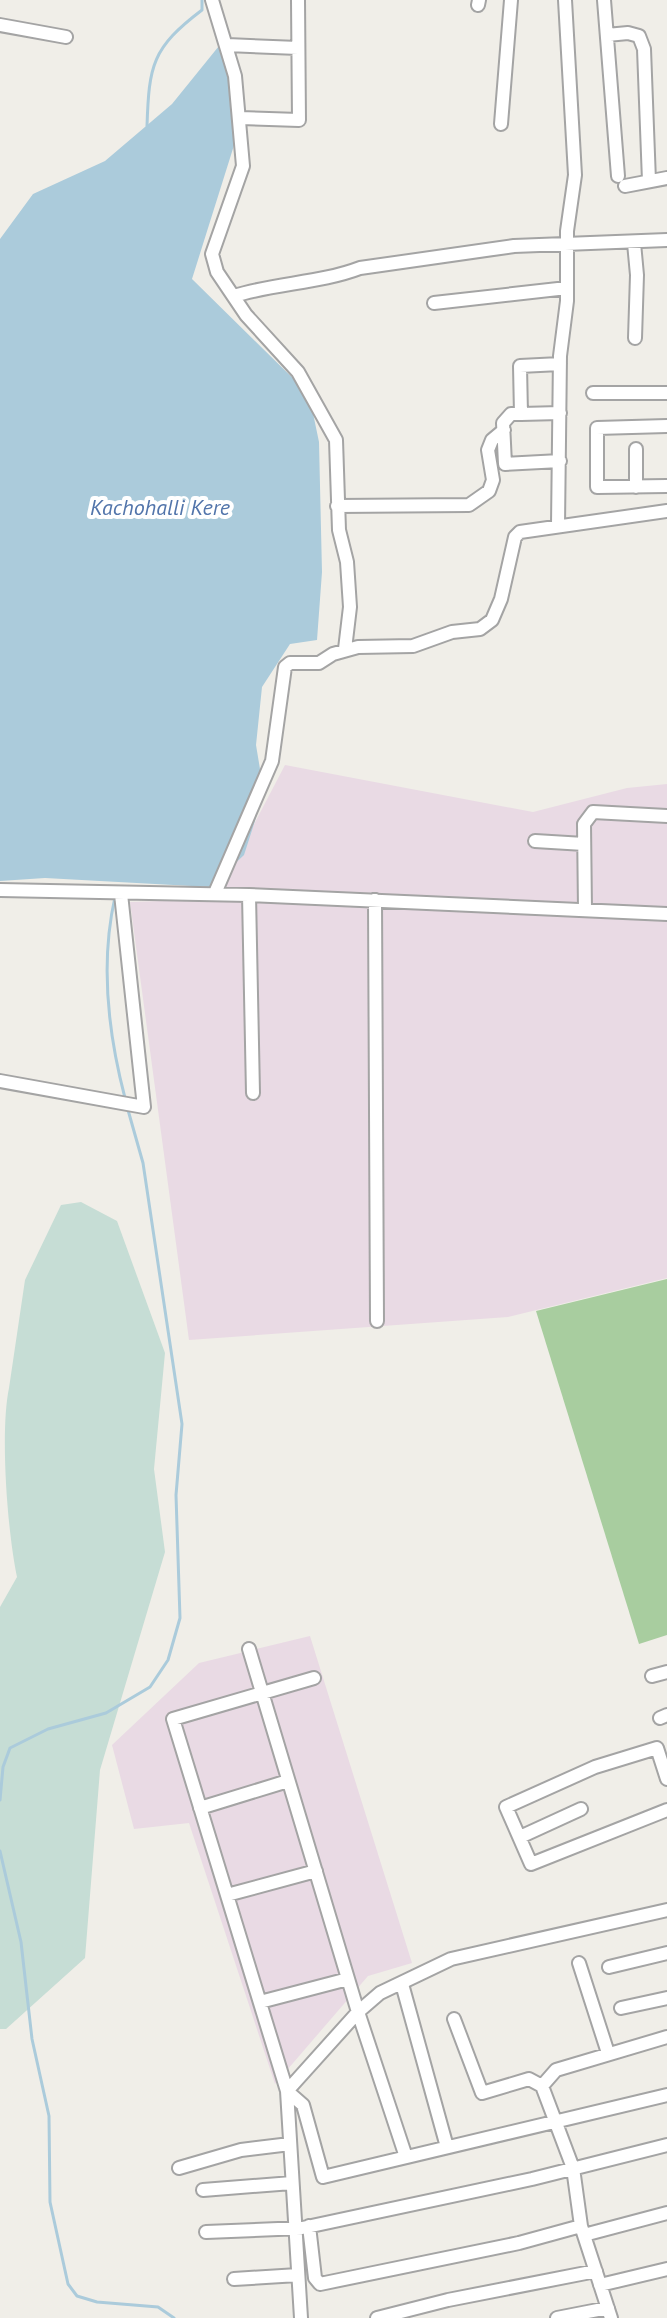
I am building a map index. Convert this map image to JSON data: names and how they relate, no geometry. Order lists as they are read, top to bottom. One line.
{"water":["Kachohalli Kere"]}
